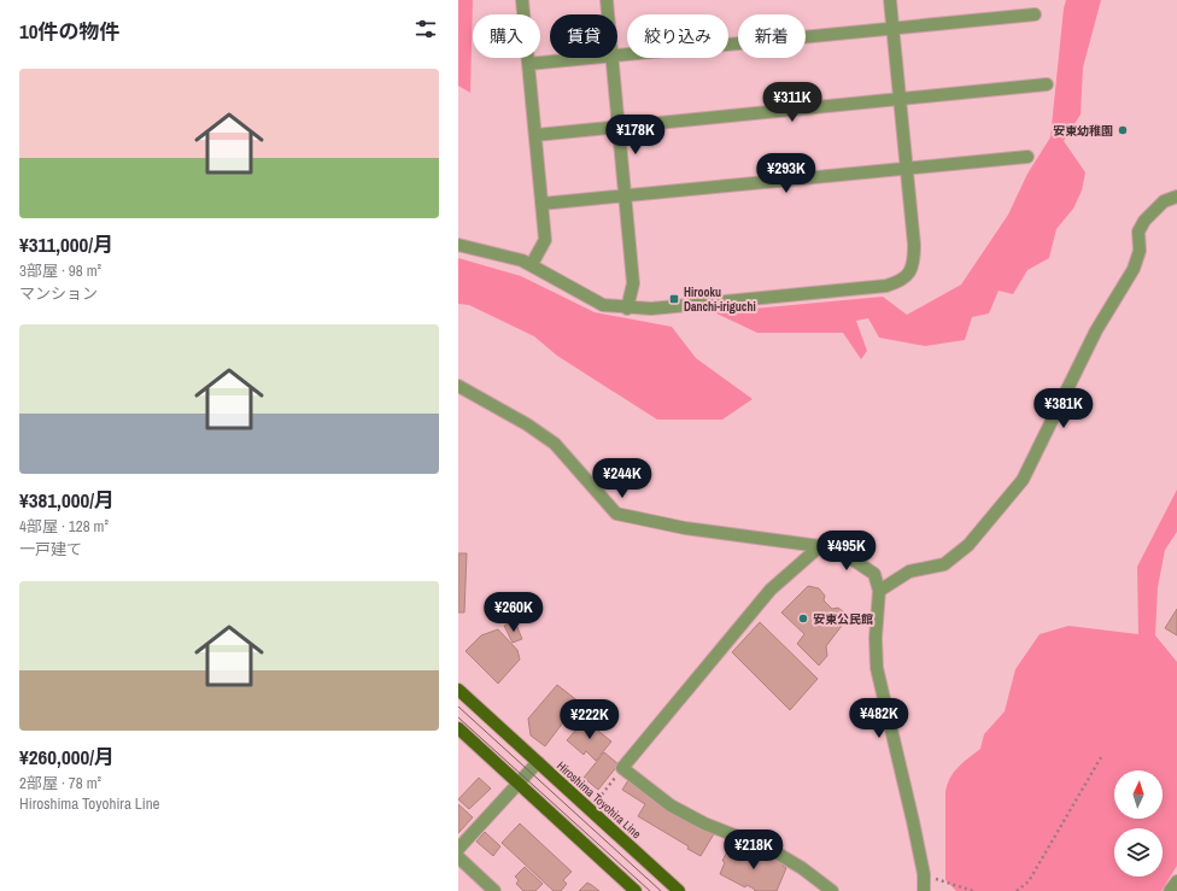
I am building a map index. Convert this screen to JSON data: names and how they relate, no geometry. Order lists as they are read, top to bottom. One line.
{"streets":{"main road":["Hiroshima Toyohira Line"]},"places":{"other":["安東幼稚園","安東公民館"],"transit":["Hirooku Danchi-iriguchi"]},"north":"top","page":{"heading":"10件の物件","chip":["購入","賃貸","絞り込み","新着"],"list":[{"name":"¥311,000/月","note":"3部屋 · 98 m² · マンション"},{"name":"¥381,000/月","note":"4部屋 · 128 m² · 一戸建て"},{"name":"¥260,000/月","note":"2部屋 · 78 m² · Hiroshima Toyohira Line"}],"price":["¥311K","¥178K","¥293K","¥381K","¥244K","¥495K","¥260K","¥482K","¥222K","¥218K"]}}
